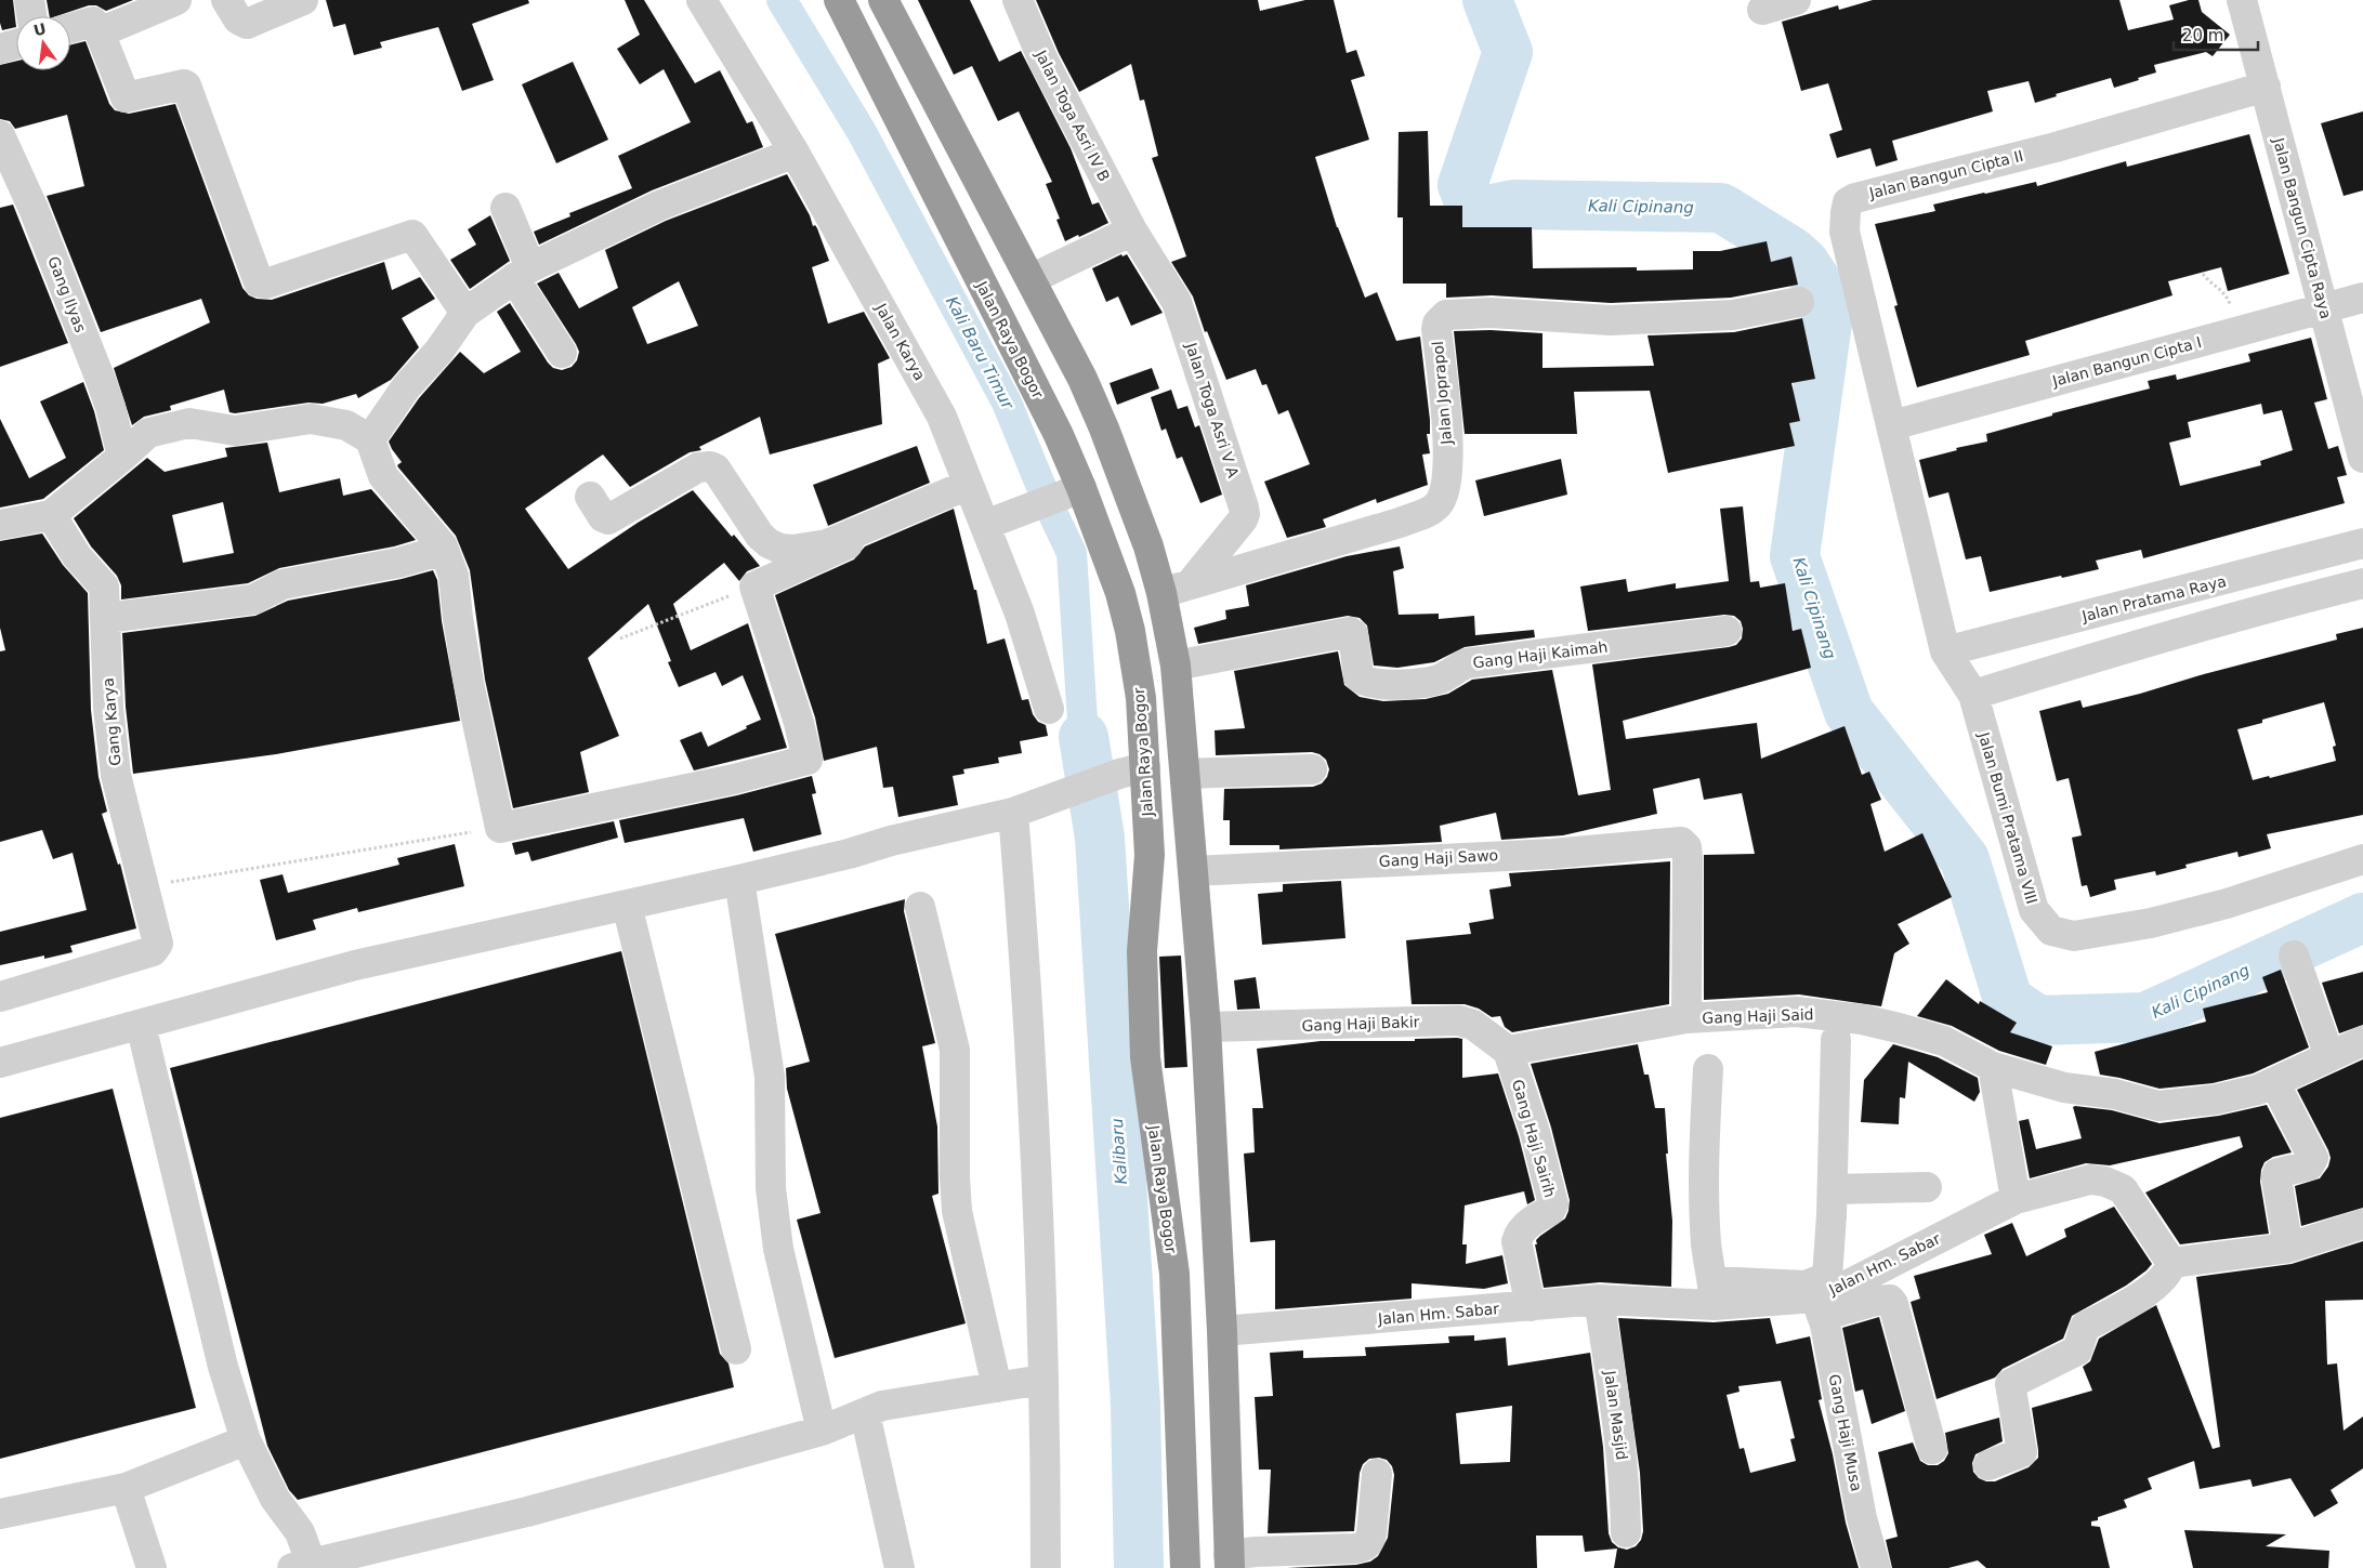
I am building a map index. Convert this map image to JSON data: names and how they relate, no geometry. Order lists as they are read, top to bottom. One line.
{"streets":{"highway":["Jalan Raya Bogor"],"street":["Jalan Toga Asri IV B","Jalan Bangun Cipta II","Jalan Bangun Cipta Raya","Gang Ilyas","Jalan Karya","Jalan Bangun Cipta I","Jalan Joprapol","Jalan Toga Asri V A","Jalan Pratama Raya","Gang Haji Kaimah","Gang Karya","Jalan Bumi Pratama VIII","Gang Haji Sawo","Gang Haji Said","Gang Haji Bakir","Gang Haji Sairih","Jalan Hm. Sabar","Jalan Masjid","Gang Haji Musa"]},"crossings":[["Jalan Toga Asri IV B","Jalan Toga Asri V A"],["Jalan Bangun Cipta II","Jalan Bangun Cipta Raya"],["Jalan Bangun Cipta II","Jalan Bangun Cipta I"],["Jalan Bangun Cipta II","Jalan Bumi Pratama VIII"],["Jalan Bangun Cipta Raya","Jalan Bangun Cipta I"],["Jalan Bangun Cipta I","Jalan Bumi Pratama VIII"],["Jalan Joprapol","Jalan Toga Asri V A"],["Jalan Pratama Raya","Jalan Bumi Pratama VIII"],["Gang Haji Sawo","Gang Haji Said"],["Gang Haji Bakir","Gang Haji Sairih"],["Gang Haji Sairih","Jalan Hm. Sabar"],["Jalan Hm. Sabar","Jalan Masjid"],["Jalan Hm. Sabar","Gang Haji Musa"]],"water":["Kali Cipinang","Kali Baru Timur","Kalibaru"],"scale_bar":"20 m","north":"top"}
